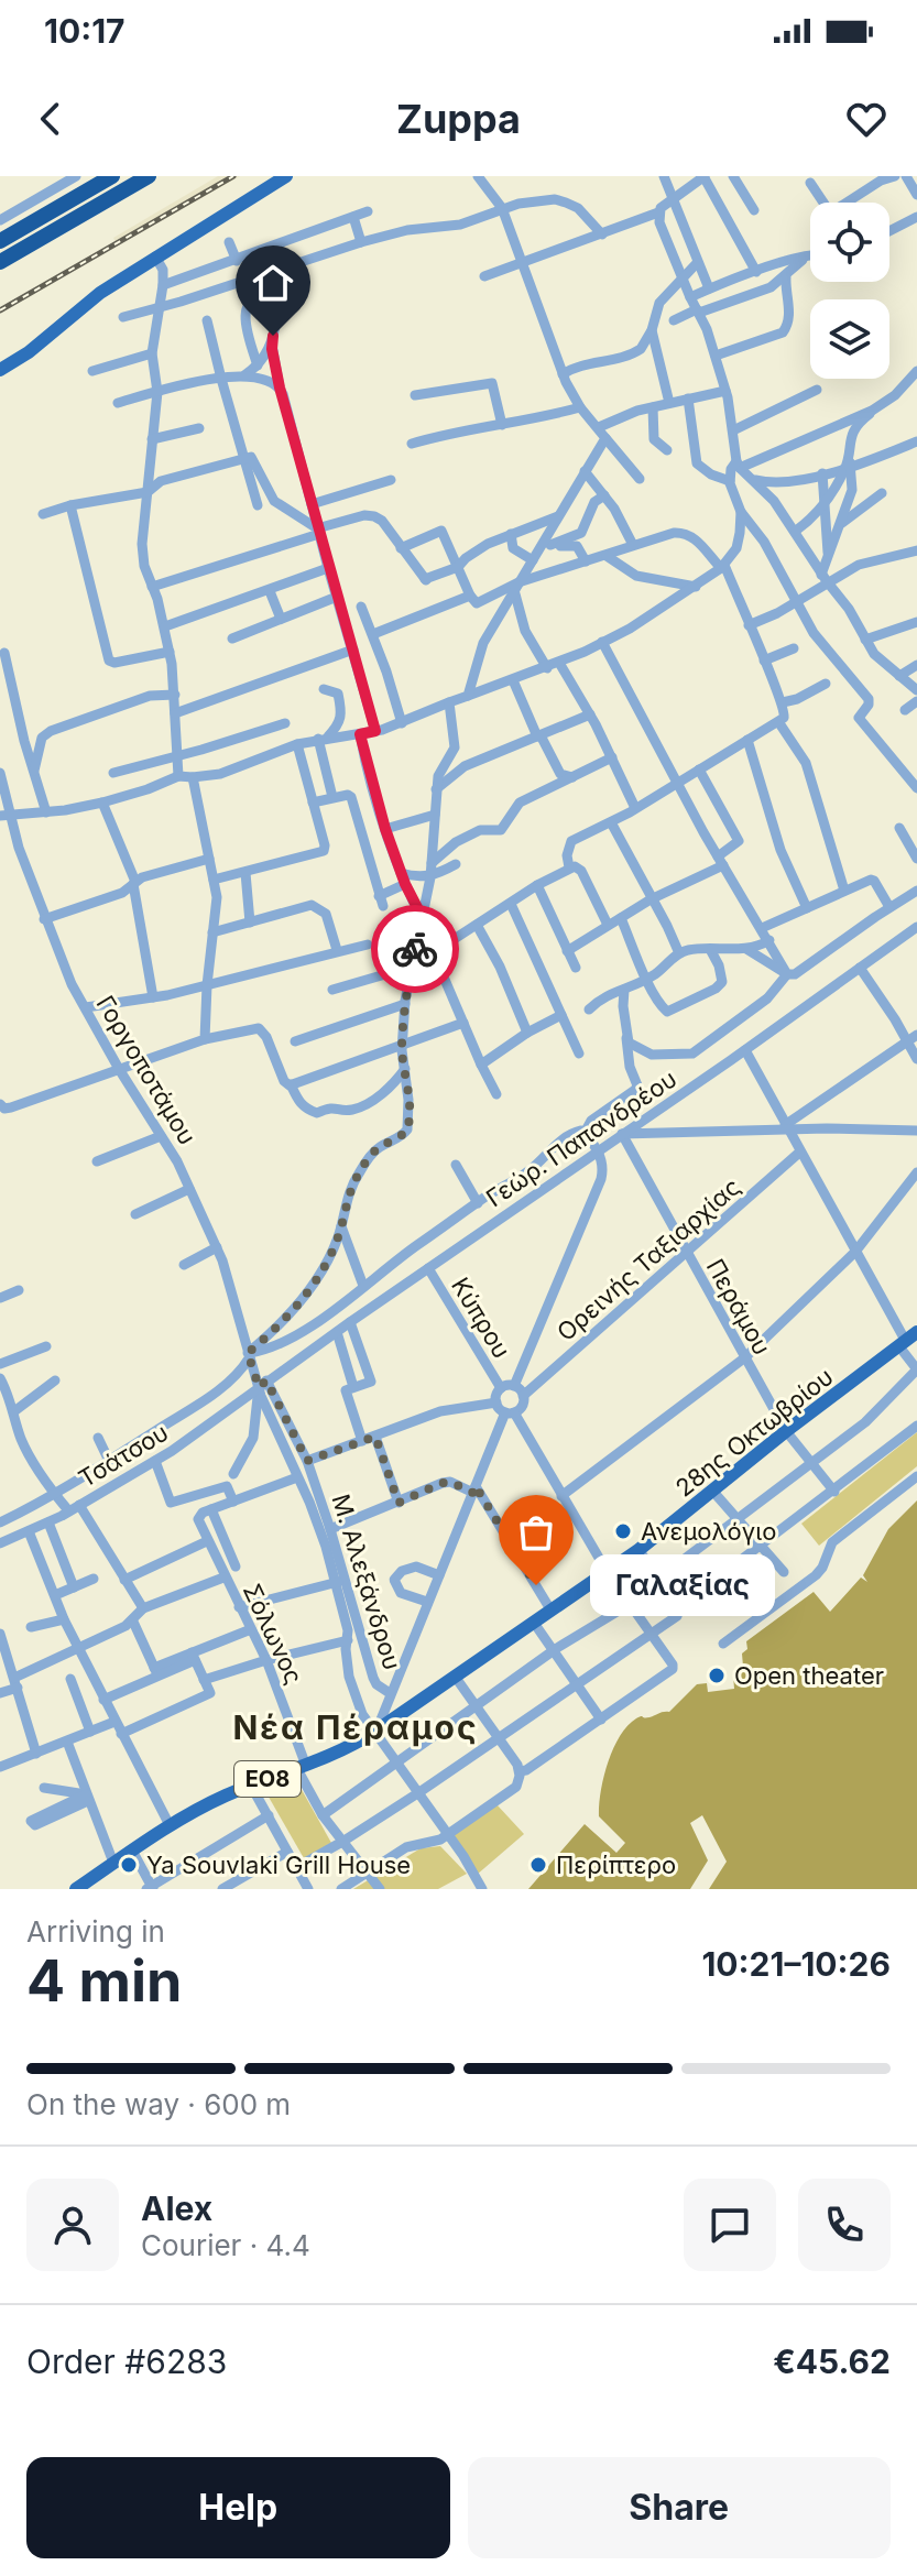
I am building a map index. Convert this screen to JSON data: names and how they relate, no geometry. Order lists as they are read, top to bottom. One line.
{"streets":{"main road":["28ης Οκτωβρίου","ΕΟ8"],"street":["Γοργοποτάμου","Γεώρ. Παπανδρέου","Ορεινής Ταξιαρχίας","Περάμου","Κύπρου","Τσάτσου","Μ. Αλεξάνδρου","Σόλωνος"]},"crossings":[["Γοργοποτάμου","Γεώρ. Παπανδρέου"],["Γοργοποτάμου","Τσάτσου"],["Γοργοποτάμου","Μ. Αλεξάνδρου"],["Γεώρ. Παπανδρέου","Περάμου"],["Γεώρ. Παπανδρέου","Κύπρου"],["Γεώρ. Παπανδρέου","Τσάτσου"],["Γεώρ. Παπανδρέου","Μ. Αλεξάνδρου"],["Ορεινής Ταξιαρχίας","Περάμου"],["Ορεινής Ταξιαρχίας","Κύπρου"],["Περάμου","28ης Οκτωβρίου"],["28ης Οκτωβρίου","Μ. Αλεξάνδρου"],["28ης Οκτωβρίου","Σόλωνος"],["Τσάτσου","Μ. Αλεξάνδρου"]],"districts":["Νέα Πέραμος"],"places":["Ανεμολόγιο","Γαλαξίας","Open theater","Ya Souvlaki Grill House","Περίπτερο"],"page":{"status":"10:17","header":"Zuppa","bubble":"Γαλαξίας","heading":["4 min","Arriving in","10:21–10:26"],"panel":["Alex","Courier · 4.4","Order #6283","€45.62"],"bar":"On the way · 600 m","buttons":["Help","Share"]}}
